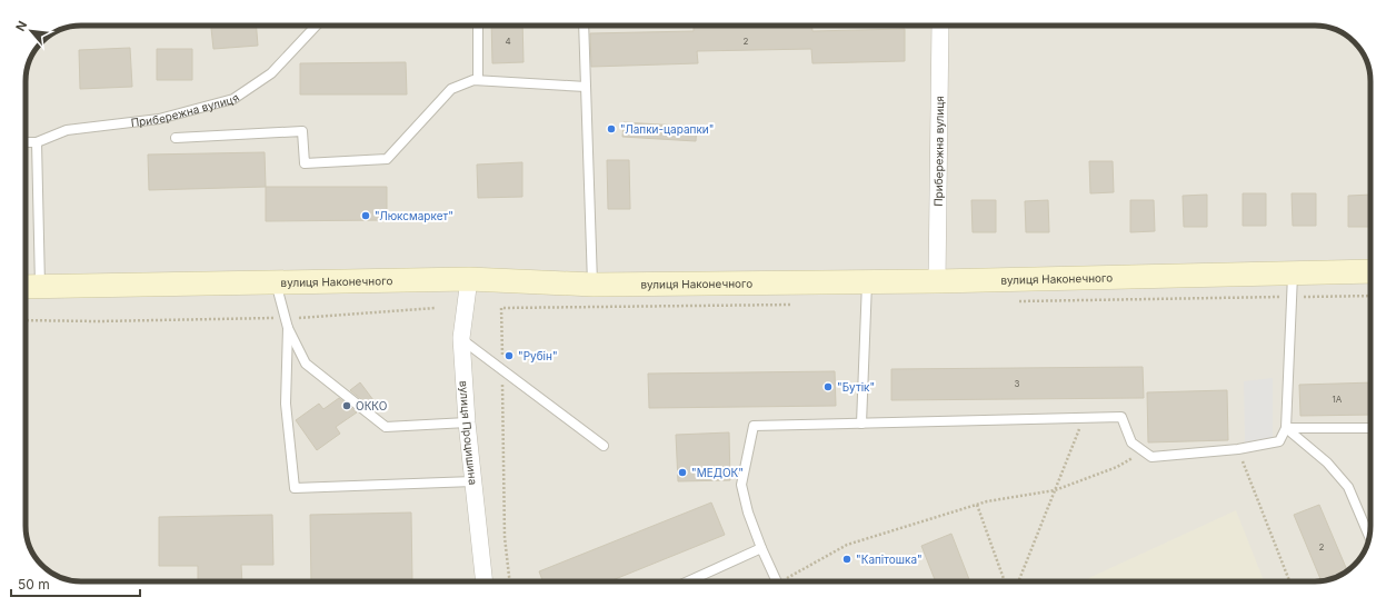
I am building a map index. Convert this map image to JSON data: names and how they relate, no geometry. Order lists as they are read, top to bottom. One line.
{"streets":{"street":["Прибережна вулиця","вулиця Наконечного","вулиця Процишина"]},"crossings":[["Прибережна вулиця","вулиця Наконечного"],["вулиця Наконечного","вулиця Процишина"]],"places":["\"Лапки-царапки\"","\"Люксмаркет\"","\"Рубін\"","\"Бутік\"","ОККО","\"МЕДОК\"","\"Капітошка\""],"house_numbers":["4","2","3","1А","2"],"scale_bar":"50 m","north":"top left"}
